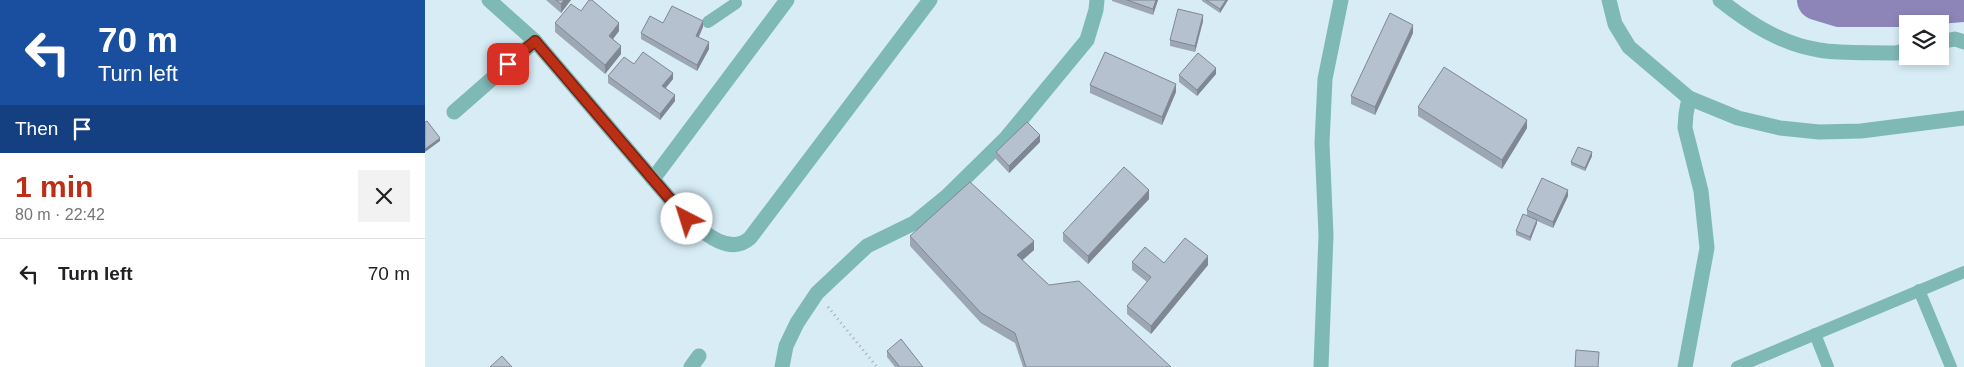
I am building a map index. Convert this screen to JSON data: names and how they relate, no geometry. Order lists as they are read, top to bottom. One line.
{"page":{"turn":["70 m","Turn left"],"then":"Then","heading":["1 min","80 m · 22:42"],"list":[{"name":"Turn left","value":"70 m"}]}}
